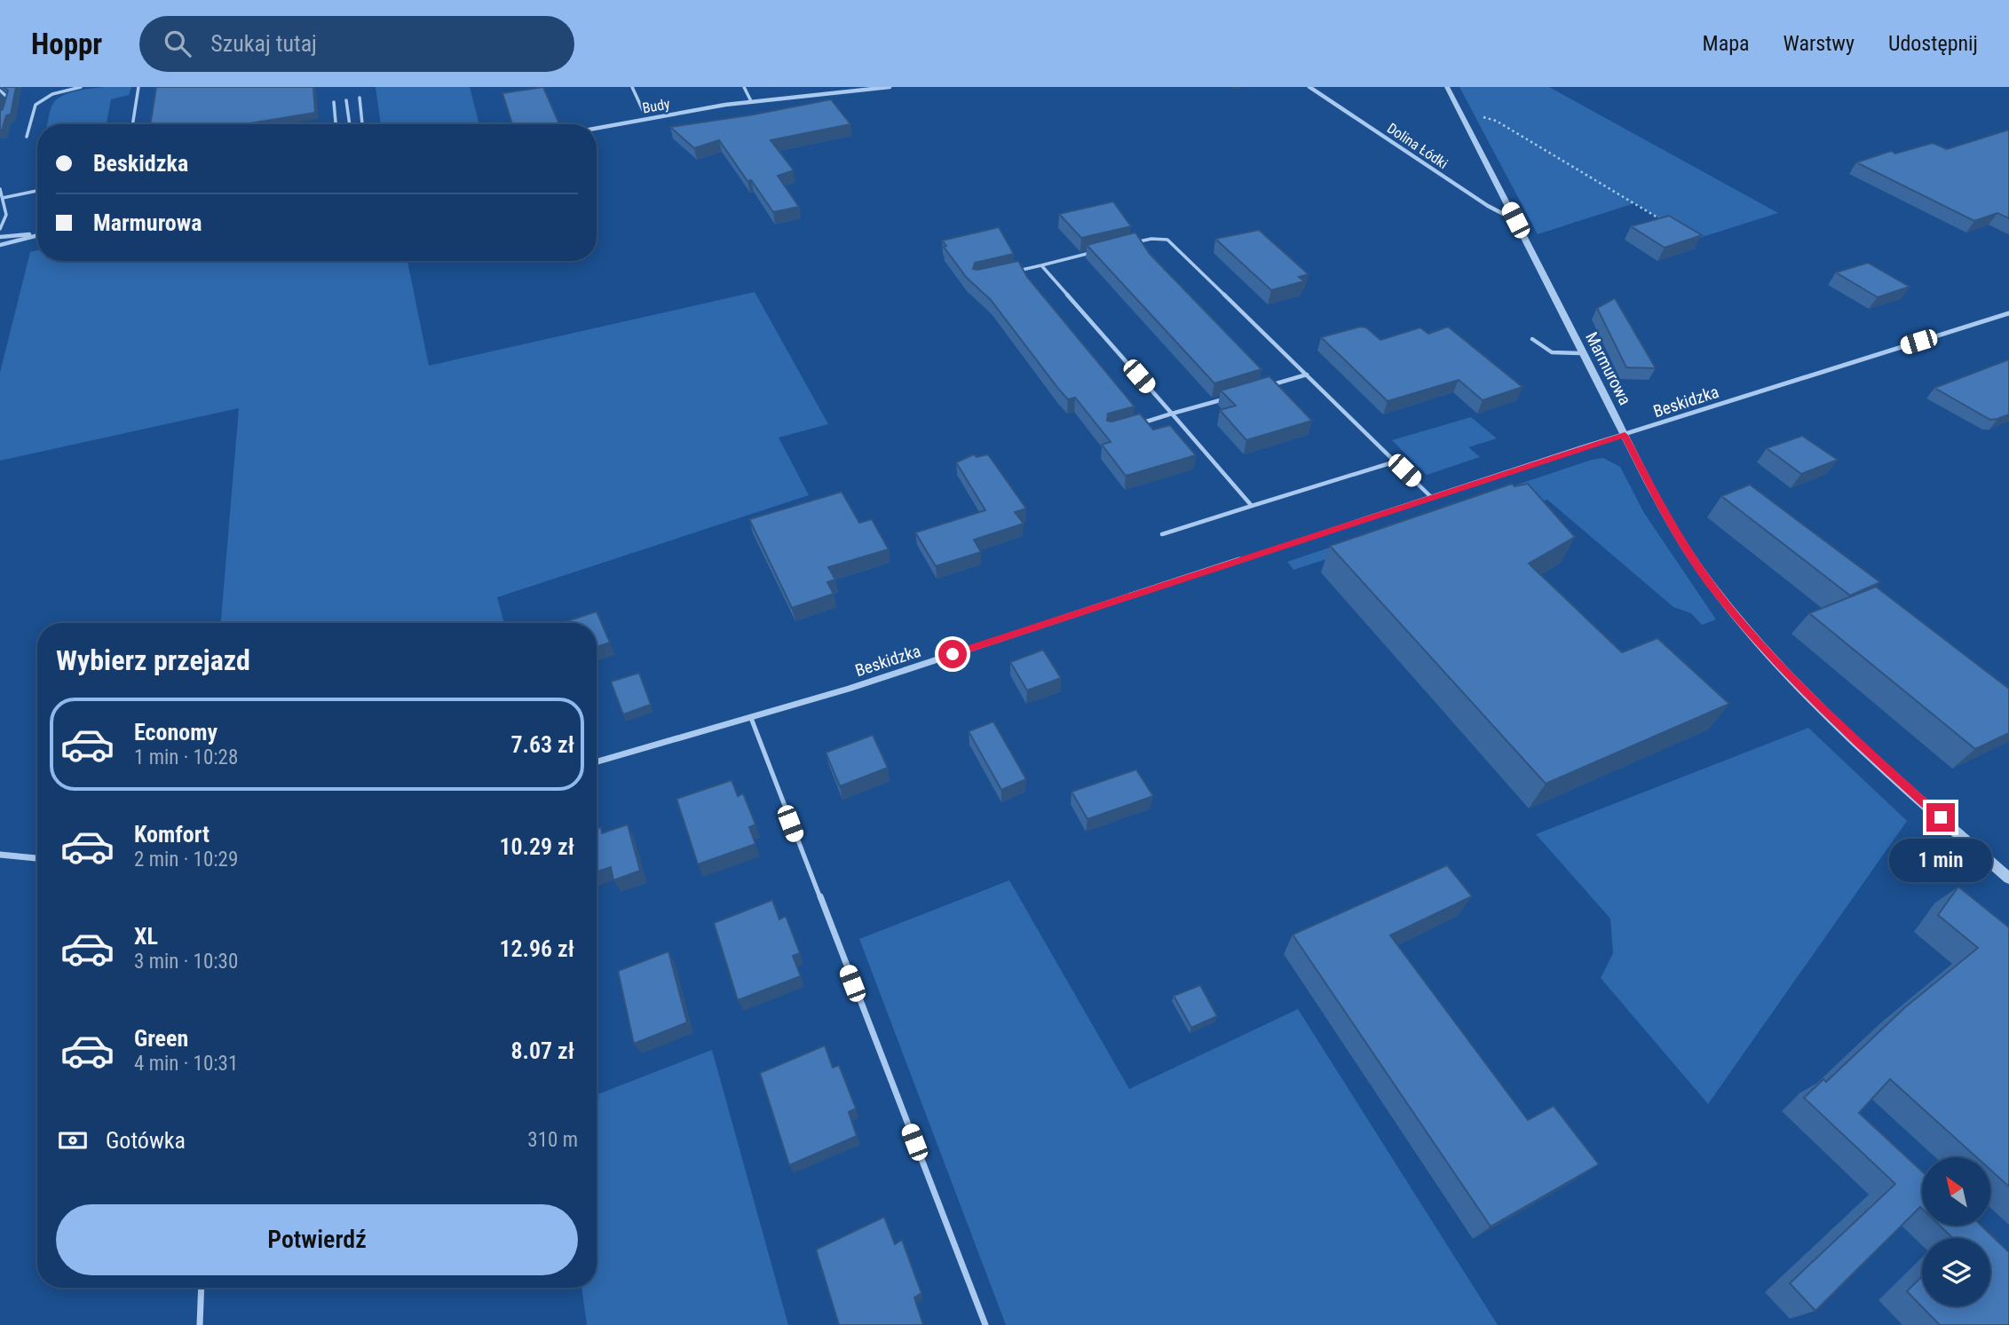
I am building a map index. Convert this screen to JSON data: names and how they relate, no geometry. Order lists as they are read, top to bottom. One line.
{"streets":{"street":["Budy","Dolina Łódki","Marmurowa","Beskidzka"]},"crossings":[["Dolina Łódki","Marmurowa"],["Marmurowa","Beskidzka"]],"north":"top left","page":{"header":"Hoppr","search":"Szukaj tutaj","nav":["Mapa","Warstwy","Udostępnij"],"banner":["Beskidzka","Marmurowa"],"heading":"Wybierz przejazd","list":[{"name":"Economy","note":"1 min · 10:28","value":"7.63 zł"},{"name":"Komfort","note":"2 min · 10:29","value":"10.29 zł"},{"name":"XL","note":"3 min · 10:30","value":"12.96 zł"},{"name":"Green","note":"4 min · 10:31","value":"8.07 zł"}],"bubble":"1 min","pay":["Gotówka","310 m"],"buttons":"Potwierdź"}}
